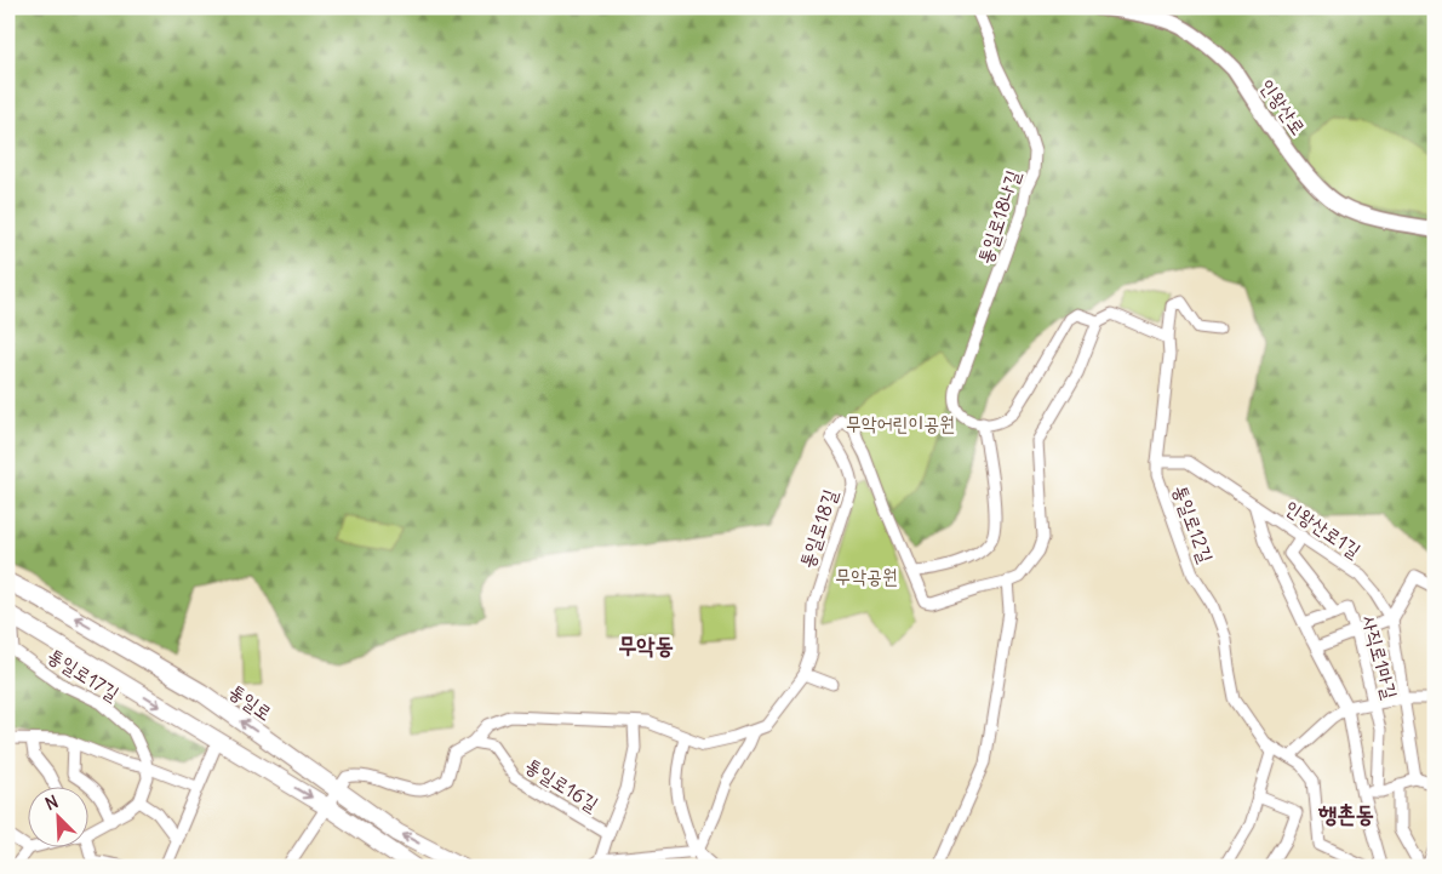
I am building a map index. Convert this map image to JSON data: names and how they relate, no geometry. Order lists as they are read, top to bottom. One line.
{"streets":{"main road":["통일로"],"street":["인왕산로","통일로18나길","통일로12길","통일로18길","인왕산로1길","사직로1마길","통일로17길","통일로16길"]},"crossings":[["통일로12길","인왕산로1길"],["통일로18길","통일로"],["통일로18길","통일로16길"],["인왕산로1길","사직로1마길"]],"districts":["무악동","행촌동"],"parks":["무악어린이공원","무악공원"],"north":"top left"}
